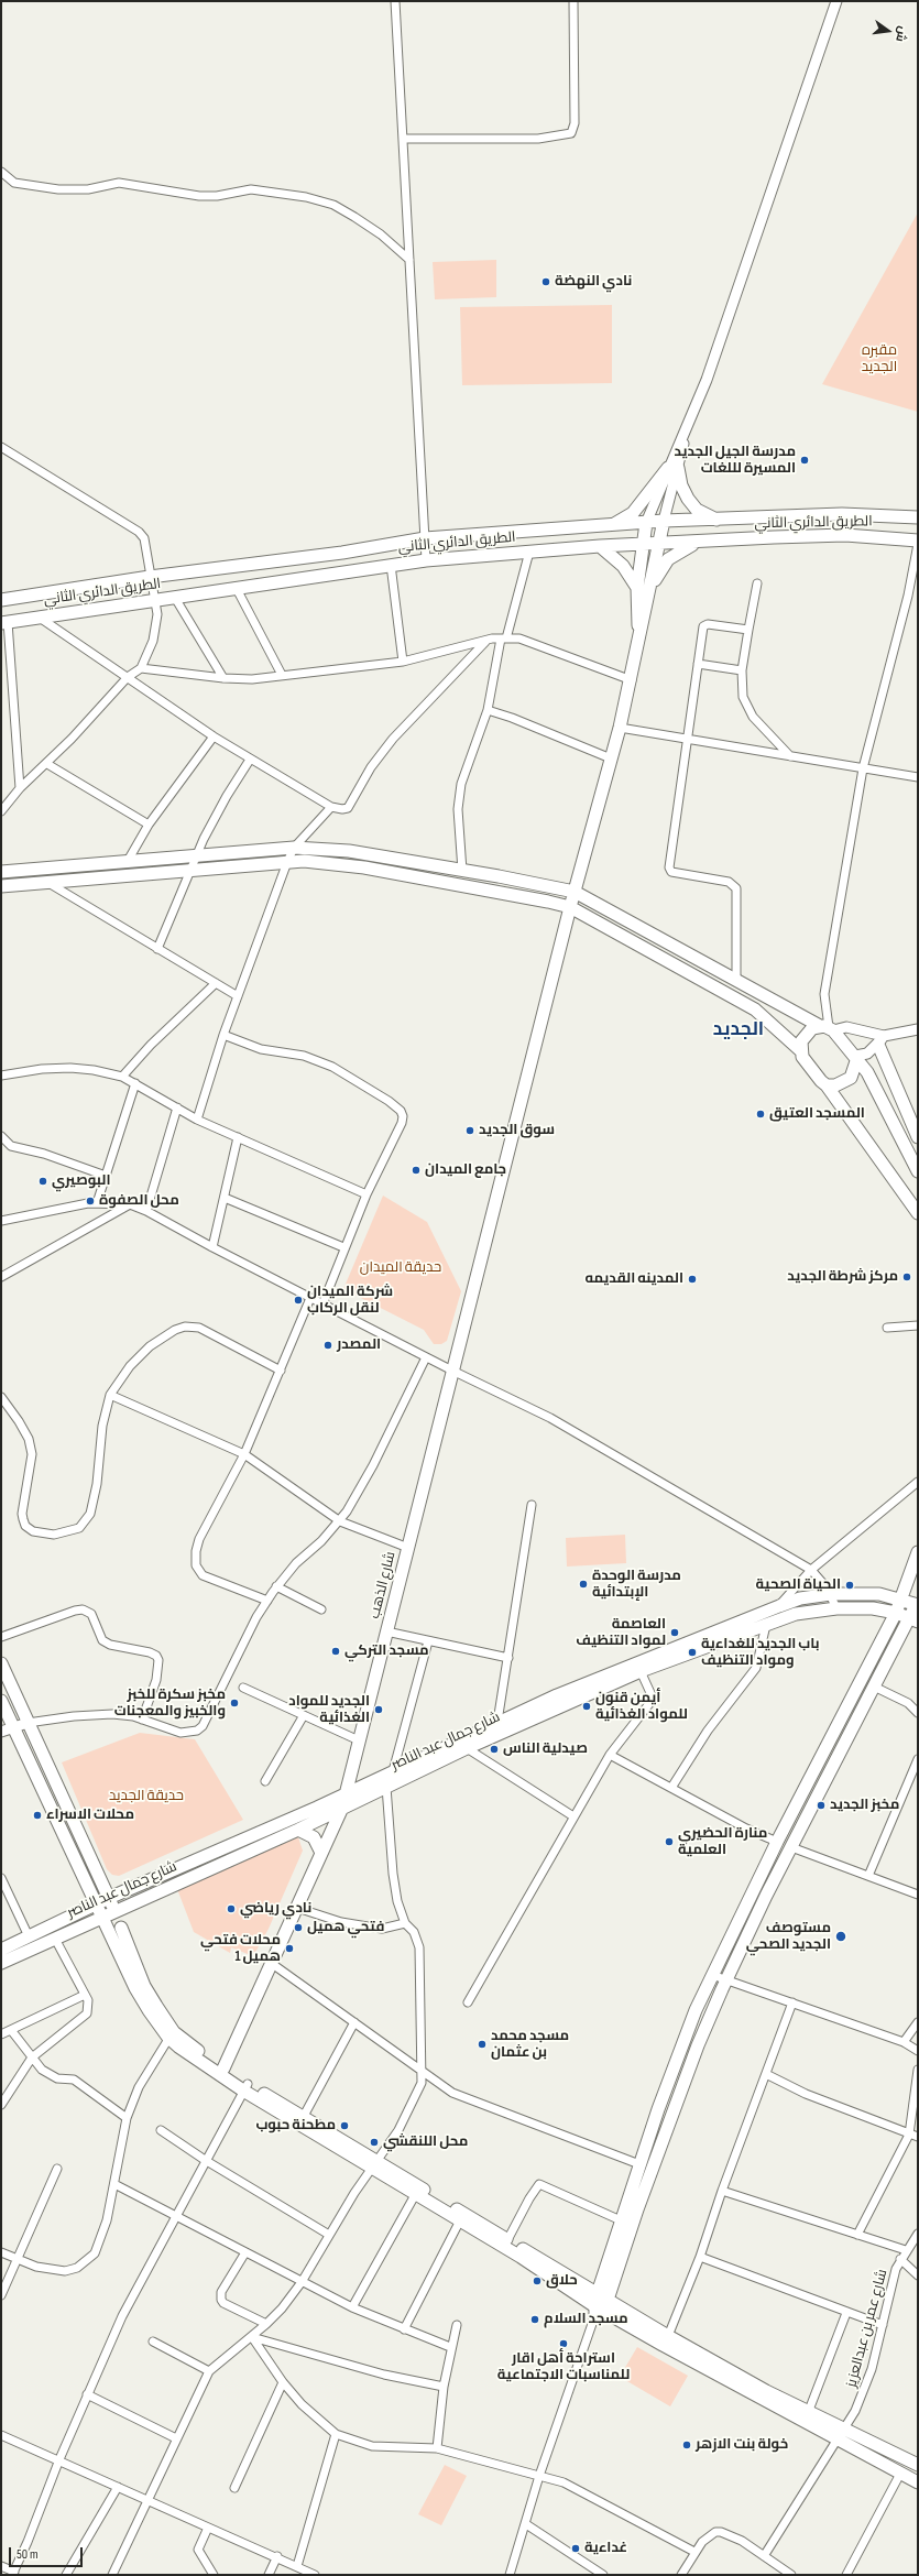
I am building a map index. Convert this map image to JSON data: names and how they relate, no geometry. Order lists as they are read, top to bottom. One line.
{"streets":{"main road":["الطريق الدائري الثاني","شارع الذهب","شارع جمال عبد الناصر"],"street":["شارع عمر بن عبدالعزيز"]},"crossings":[["شارع الذهب","شارع جمال عبد الناصر"]],"districts":["الجديد"],"parks":["مقبره الجديد","حديقة الميدان","حديقة الجديد"],"places":["نادي النهضة","مدرسة الجيل الجديد المسيرة لللغات","المسجد العتيق","سوق الجديد","جامع الميدان","البوصيري","محل الصفوة","مركز شرطة الجديد","المدينه القديمه","شركة الميدان لنقل الركاب","المصدر","مدرسة الوحدة الإبتدائية","الحياة الصحية","العاصمة لمواد التنظيف","مسجد التركي","باب الجديد للغداءية ومواد التنظيف","مخبز سكرة للخبز والخبيز والمعجنات","أيمن قنون للمواد الغذائية","الجديد للمواد الغذائية","صيدلية الناس","مخبز الجديد","محلات الاسراء","منارة الحضيري العلمية","نادي رياضي","فتحي هميل","مستوصف الجديد الصحي","محلات فتحي هميل 1","مسجد محمد بن عثمان","مطحنة حبوب","محل اللنقشي","حلاق","مسجد السلام","استراحة أهل اقار للمناسبات الاجتماعية","خولة بنت الازهر","غداءية"],"scale_bar":"50 m","north":"right"}
